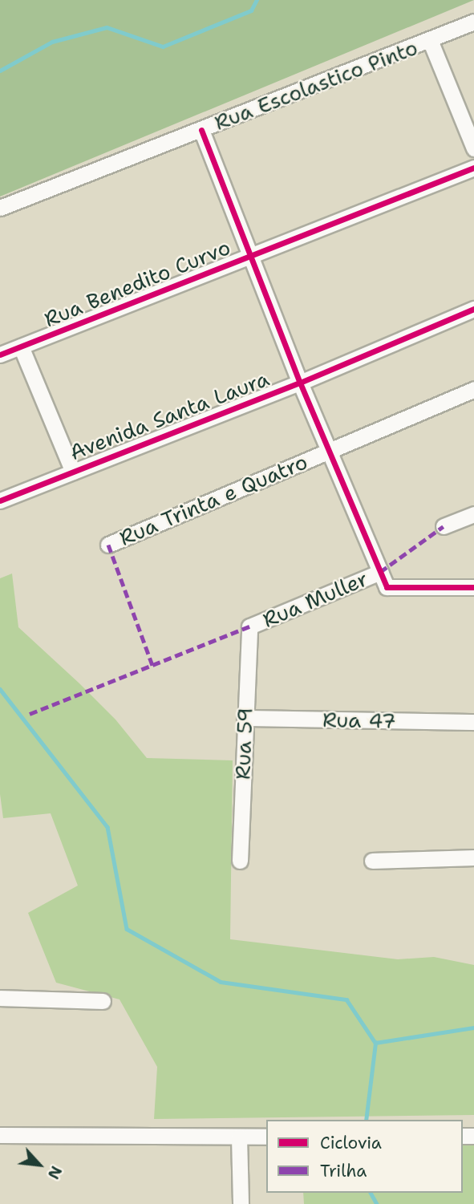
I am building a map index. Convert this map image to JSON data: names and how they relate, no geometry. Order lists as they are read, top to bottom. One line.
{"streets":{"street":["Rua Escolastico Pinto","Rua Benedito Curvo","Avenida Santa Laura","Rua Trinta e Quatro","Rua Muller","Rua 47","Rua 59"]},"crossings":[["Rua Muller","Rua 59"],["Rua 47","Rua 59"]],"legend":["Ciclovia","Trilha"],"north":"bottom right"}
